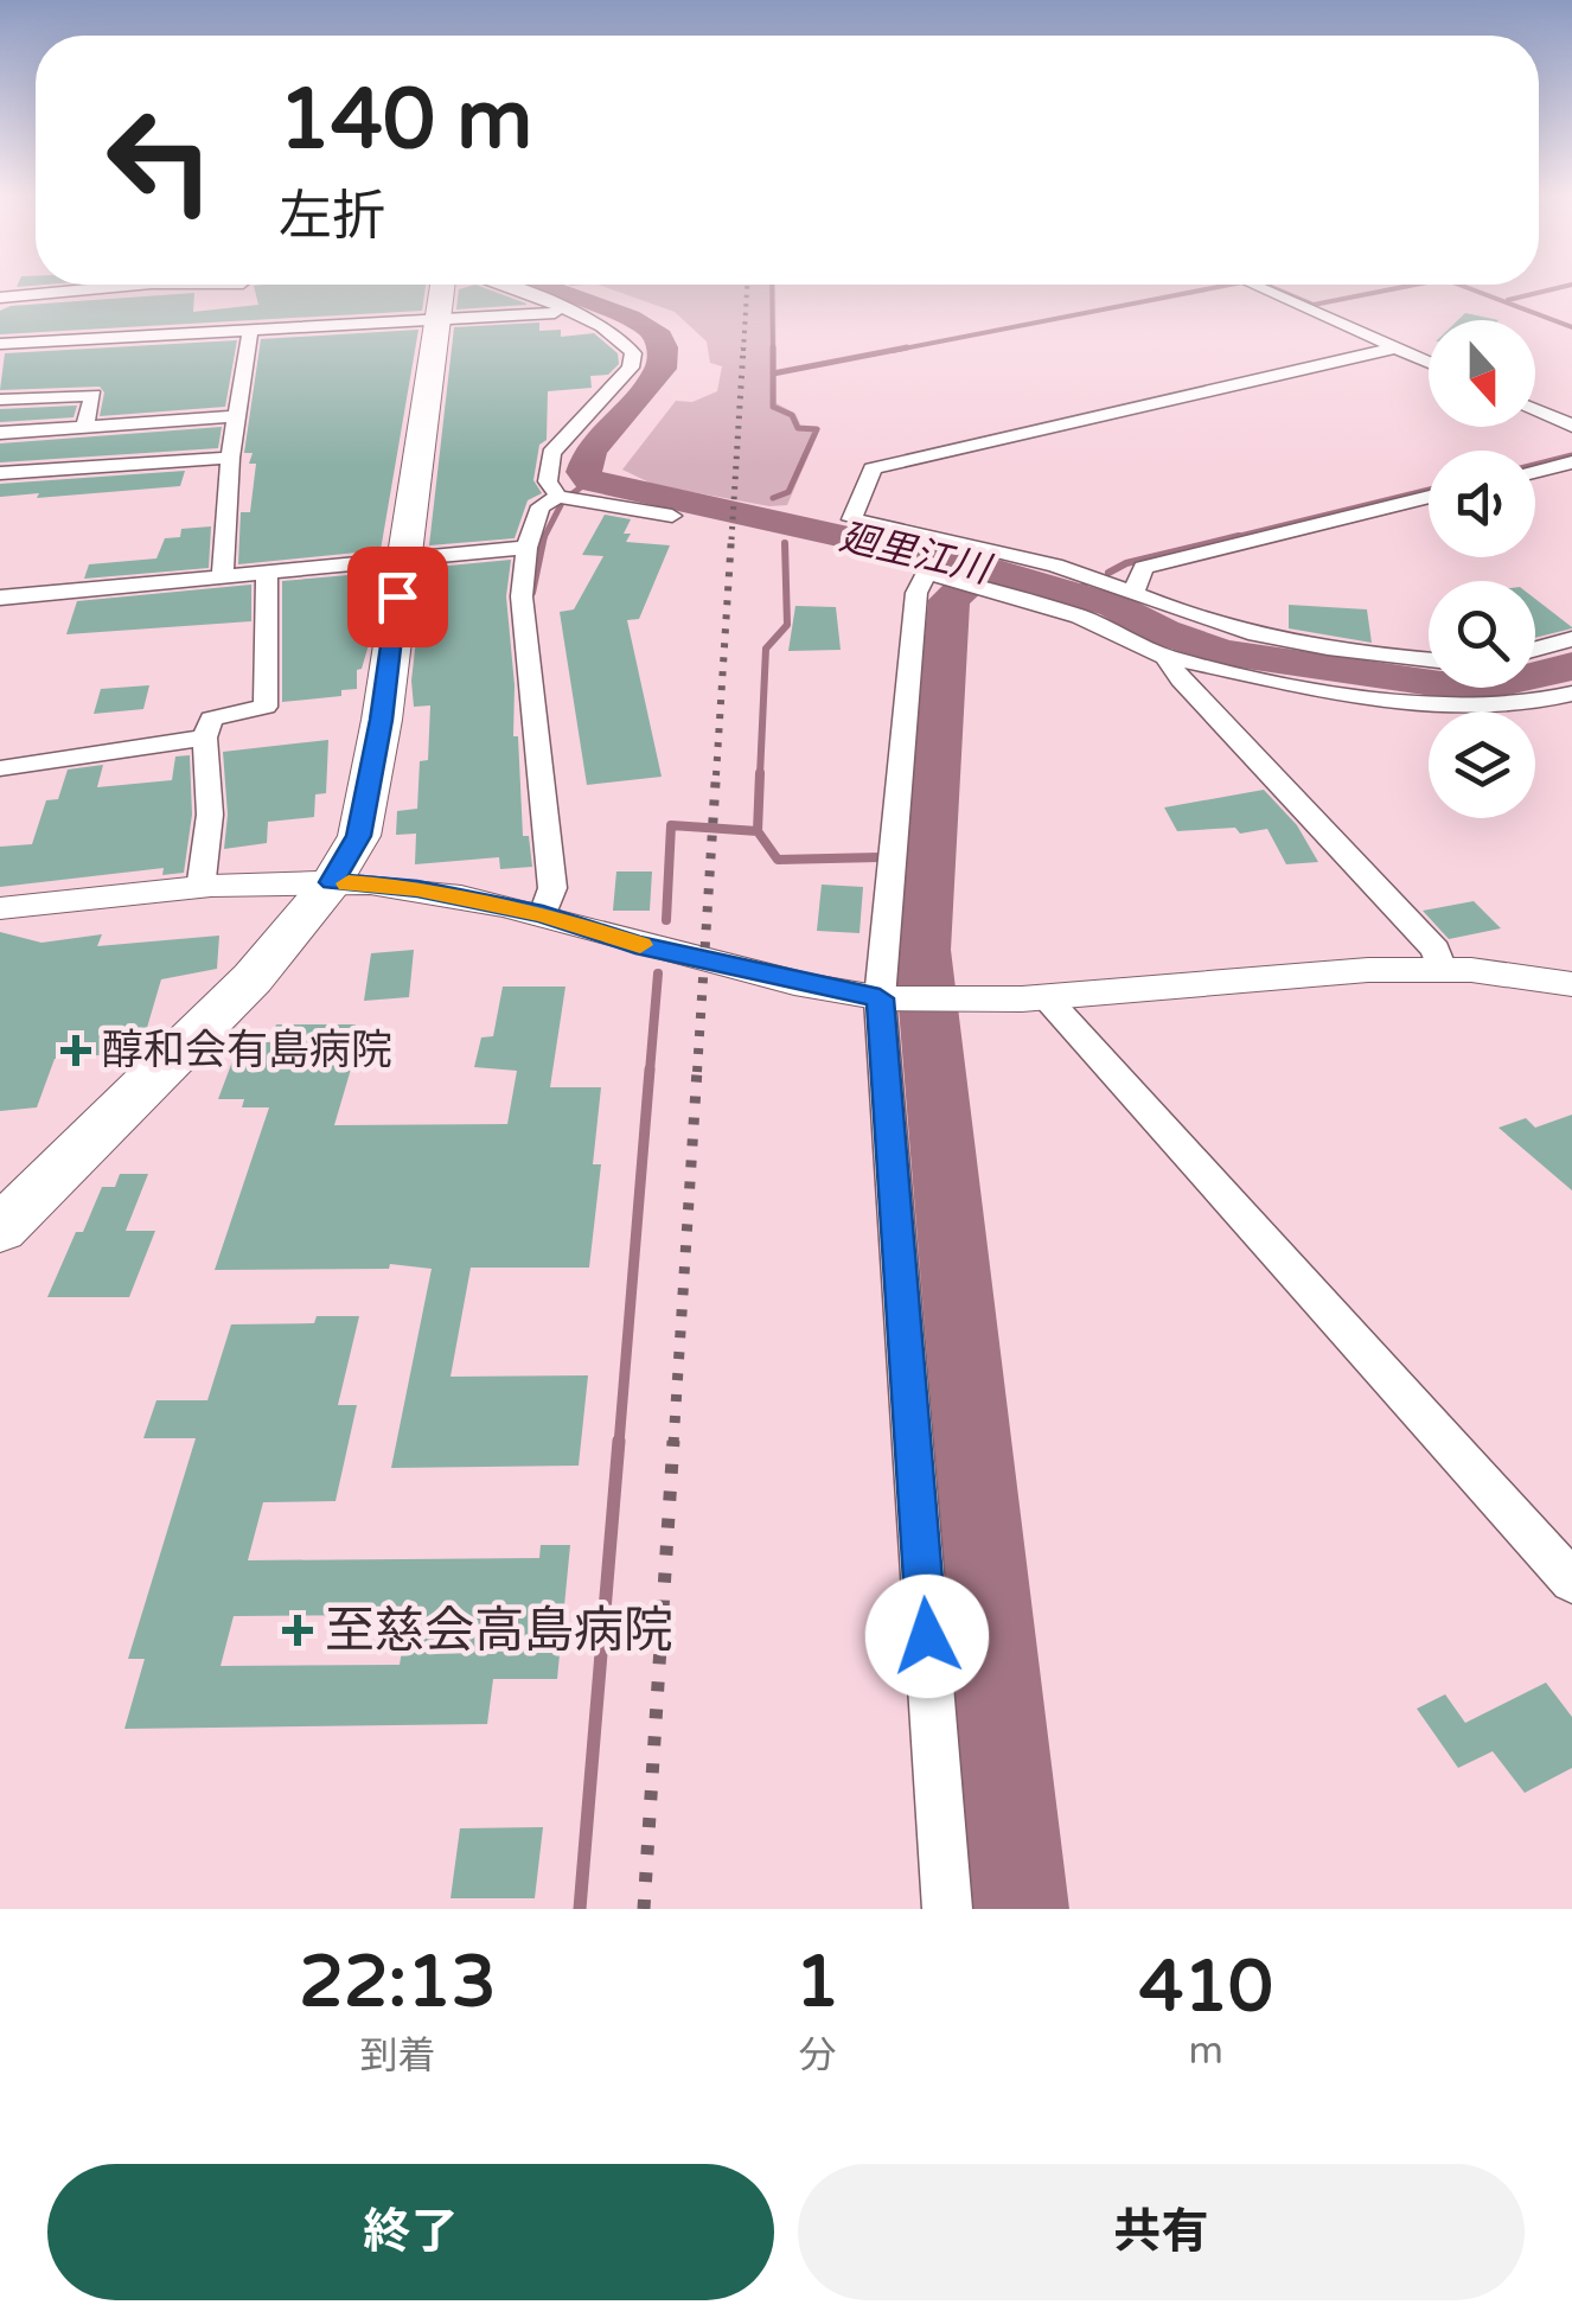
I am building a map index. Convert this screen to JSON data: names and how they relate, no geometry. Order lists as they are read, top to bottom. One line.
{"water":["廻里江川"],"places":{"health":["醇和会有島病院","至慈会高島病院"]},"north":"bottom","page":{"turn":["140 m","左折"],"eta":["22:13","到着","1","分","410","m"],"buttons":["終了","共有"]}}
